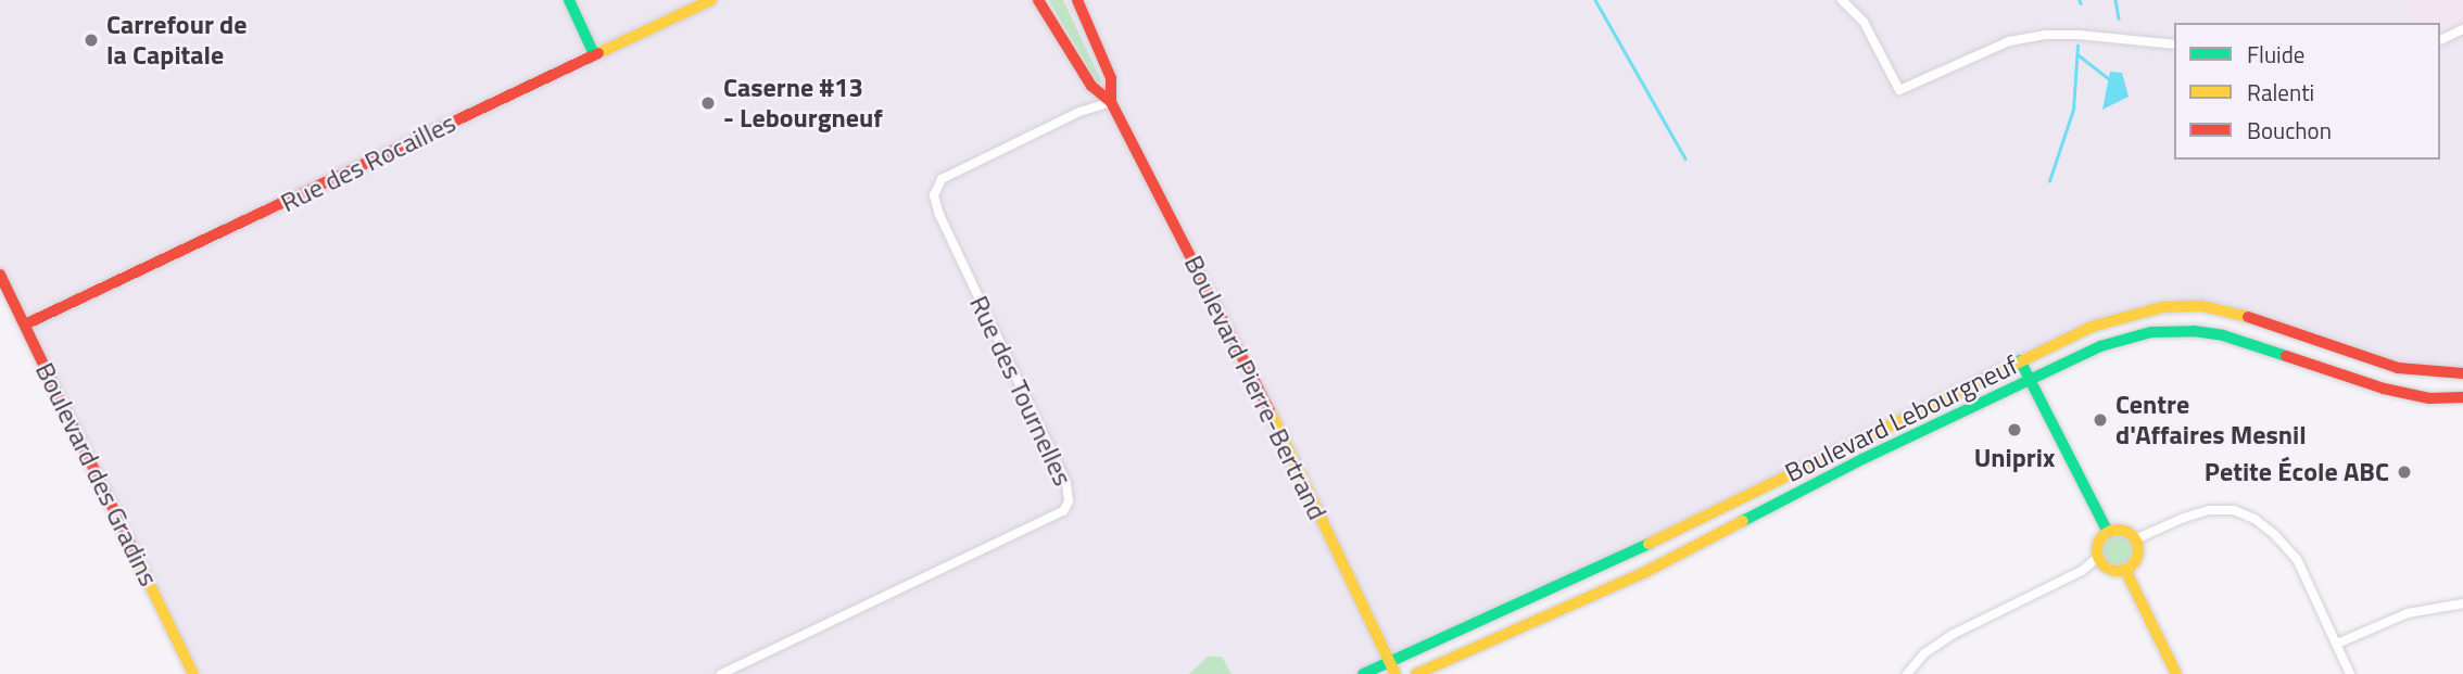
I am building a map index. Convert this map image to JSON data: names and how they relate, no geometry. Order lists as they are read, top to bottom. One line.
{"streets":{"main road":["Rue des Rocailles","Boulevard Pierre-Bertrand","Boulevard Lebourgneuf","Boulevard des Gradins"],"street":["Rue des Tournelles"]},"crossings":[["Rue des Rocailles","Boulevard des Gradins"],["Boulevard Pierre-Bertrand","Rue des Tournelles"],["Boulevard Pierre-Bertrand","Boulevard Lebourgneuf"]],"places":["Carrefour de la Capitale","Caserne #13 - Lebourgneuf","Centre d'Affaires Mesnil","Uniprix","Petite École ABC"],"legend":["Fluide","Ralenti","Bouchon"]}
